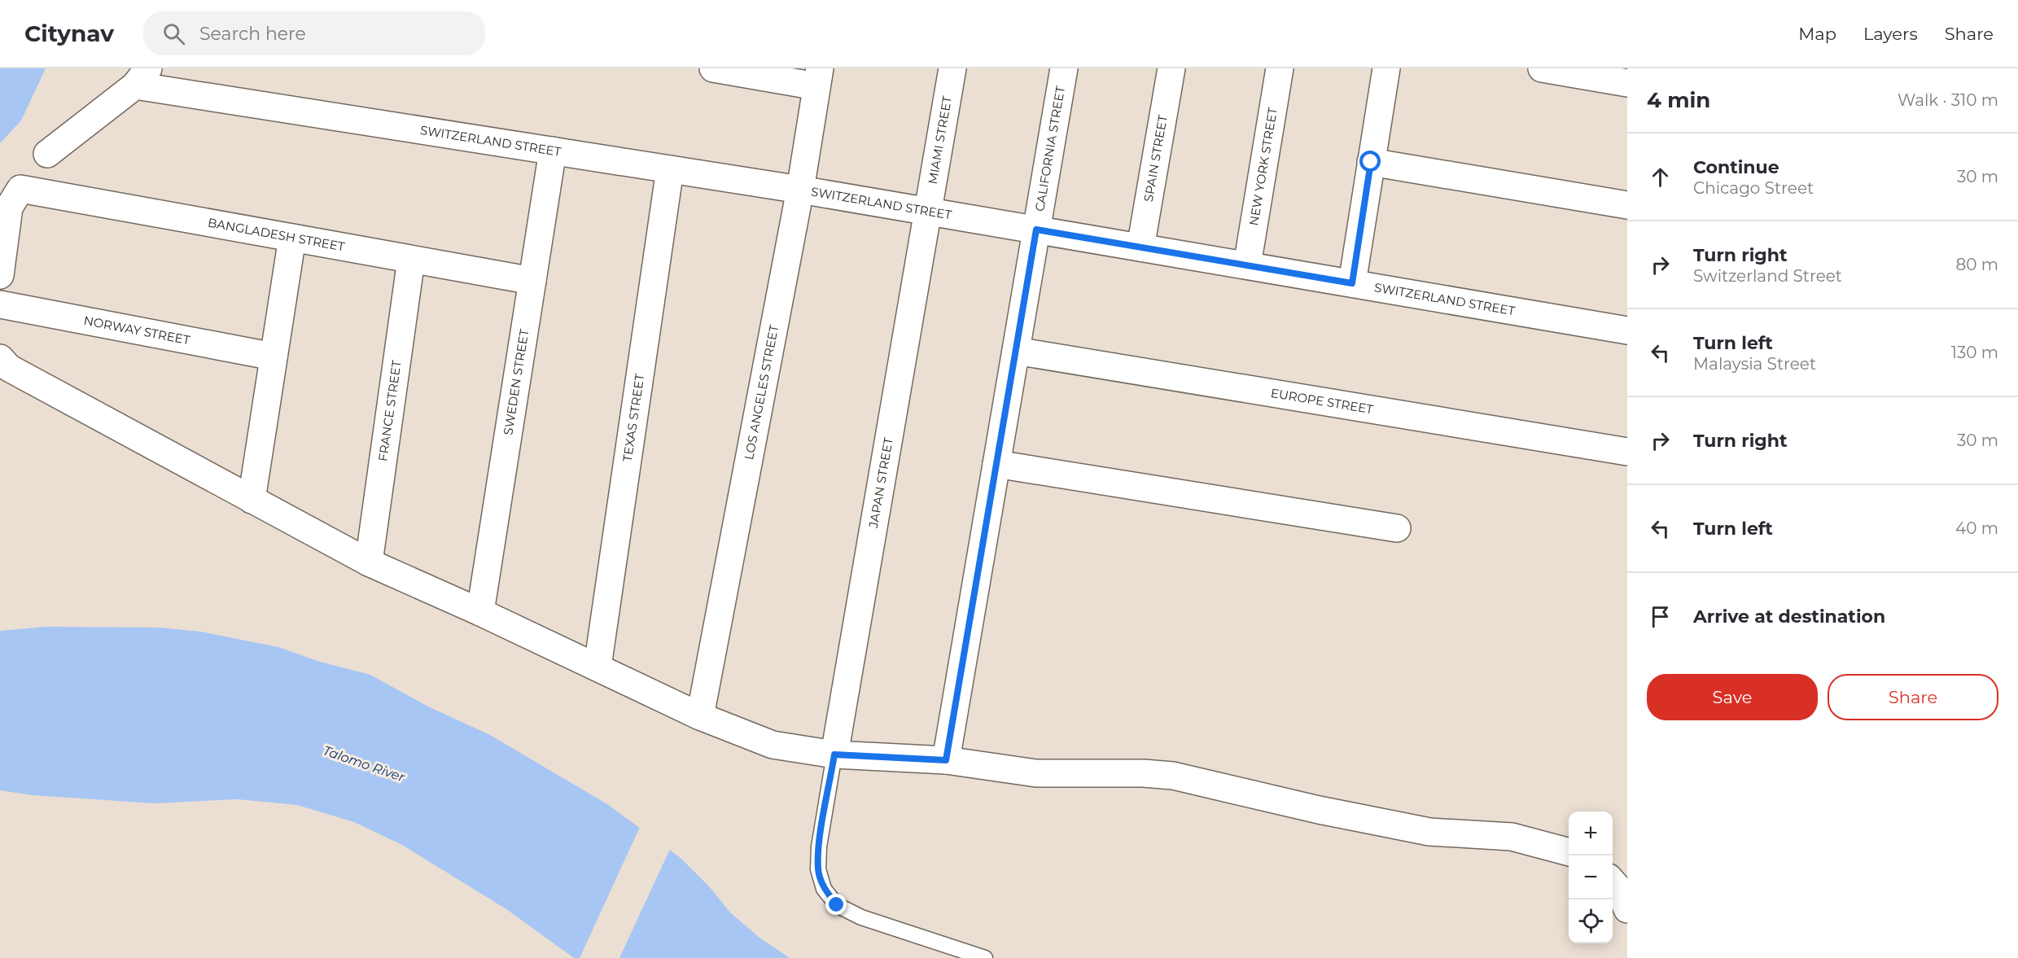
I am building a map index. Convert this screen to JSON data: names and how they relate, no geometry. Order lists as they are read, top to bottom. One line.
{"streets":{"street":["MIAMI STREET","SWITZERLAND STREET","CALIFORNIA STREET","SPAIN STREET","NEW YORK STREET","BANGLADESH STREET","NORWAY STREET","SWEDEN STREET","LOS ANGELES STREET","EUROPE STREET","FRANCE STREET","TEXAS STREET","JAPAN STREET"]},"crossings":[["MIAMI STREET","SWITZERLAND STREET"],["MIAMI STREET","JAPAN STREET"],["SWITZERLAND STREET","CALIFORNIA STREET"],["SWITZERLAND STREET","SPAIN STREET"],["SWITZERLAND STREET","NEW YORK STREET"],["SWITZERLAND STREET","SWEDEN STREET"],["SWITZERLAND STREET","LOS ANGELES STREET"],["SWITZERLAND STREET","TEXAS STREET"],["SWITZERLAND STREET","JAPAN STREET"],["CALIFORNIA STREET","EUROPE STREET"],["BANGLADESH STREET","SWEDEN STREET"],["BANGLADESH STREET","FRANCE STREET"]],"water":["Talomo River"],"page":{"header":"Citynav","search":"Search here","nav":["Map","Layers","Share"],"heading":["4 min","Walk · 310 m"],"list":[["Continue","Chicago Street","30 m"],["Turn right","Switzerland Street","80 m"],["Turn left","Malaysia Street","130 m"],["Turn right","30 m"],["Turn left","40 m"],"Arrive at destination"],"buttons":["Save","Share"],"map_buttons":["+","−"]}}
